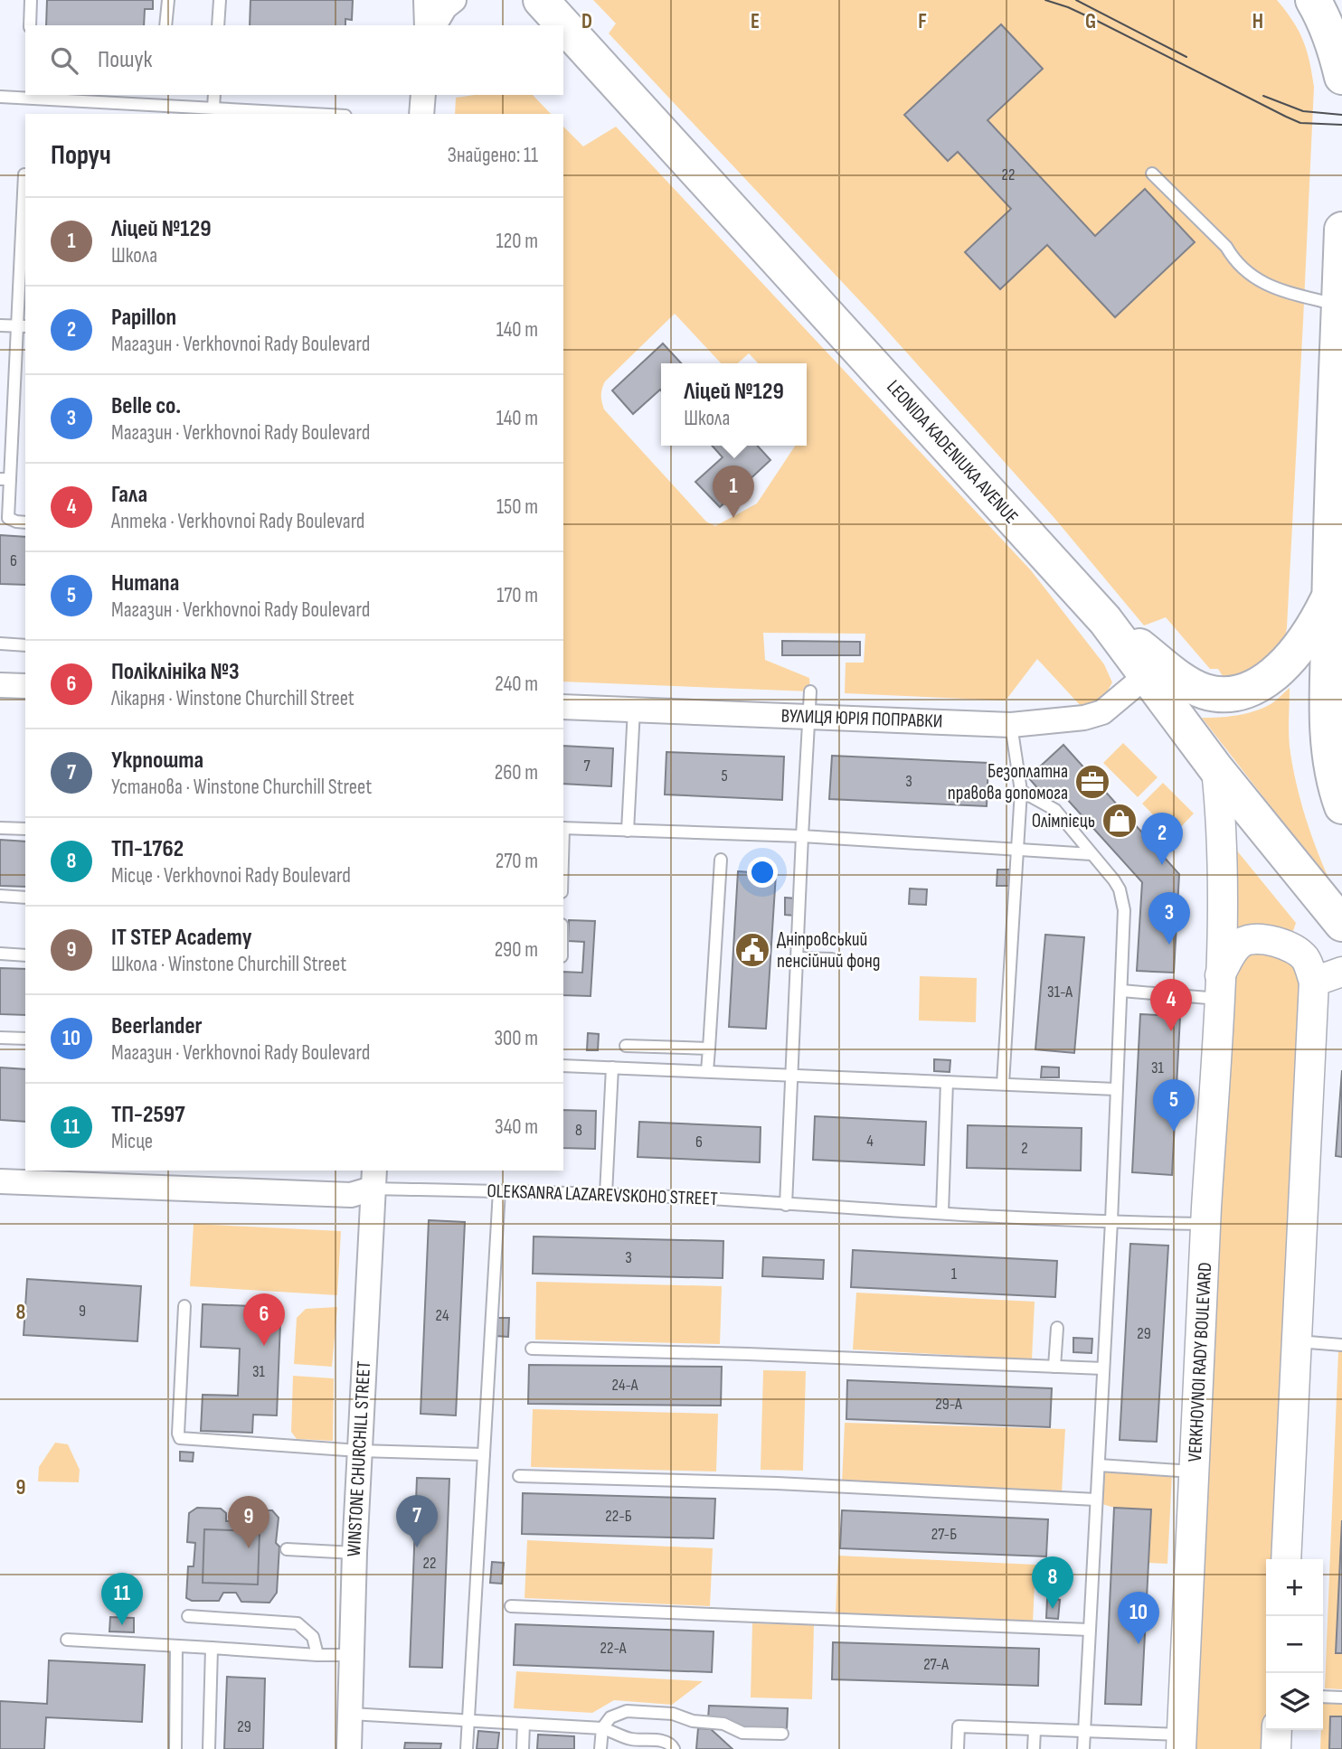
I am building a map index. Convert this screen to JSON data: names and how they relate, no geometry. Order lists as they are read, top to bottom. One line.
{"streets":{"highway":["LEONIDA KADENIUKA AVENUE"],"street":["ВУЛИЦЯ ЮРІЯ ПОПРАВКИ","OLEKSANRA LAZAREVSKOHO STREET","VERKHOVNOI RADY BOULEVARD","WINSTONE CHURCHILL STREET"]},"crossings":[["LEONIDA KADENIUKA AVENUE","ВУЛИЦЯ ЮРІЯ ПОПРАВКИ"],["LEONIDA KADENIUKA AVENUE","VERKHOVNOI RADY BOULEVARD"],["OLEKSANRA LAZAREVSKOHO STREET","VERKHOVNOI RADY BOULEVARD"],["OLEKSANRA LAZAREVSKOHO STREET","WINSTONE CHURCHILL STREET"]],"places":{"office":["Безоплатна правова допомога"],"shop":["Олімпієць"],"public building":["Дніпровський пенсійний фонд"]},"house_numbers":["22","6","7","5","3","31-А","31","8","4","6","2","3","1","9","24","29","31","24-А","29-А","22-Б","27-Б","22","22-А","27-А","29"],"page":{"search":"Пошук","heading":["Поруч","Знайдено: 11"],"list":[{"mark":"1","name":"Ліцей №129","note":"Школа","value":"120 m"},{"mark":"2","name":"Papillon","note":"Магазин · Verkhovnoi Rady Boulevard","value":"140 m"},{"mark":"3","name":"Belle co.","note":"Магазин · Verkhovnoi Rady Boulevard","value":"140 m"},{"mark":"4","name":"Гала","note":"Аптека · Verkhovnoi Rady Boulevard","value":"150 m"},{"mark":"5","name":"Humana","note":"Магазин · Verkhovnoi Rady Boulevard","value":"170 m"},{"mark":"6","name":"Поліклініка №3","note":"Лікарня · Winstone Churchill Street","value":"240 m"},{"mark":"7","name":"Укрпошта","note":"Установа · Winstone Churchill Street","value":"260 m"},{"mark":"8","name":"ТП-1762","note":"Місце · Verkhovnoi Rady Boulevard","value":"270 m"},{"mark":"9","name":"IT STEP Academy","note":"Школа · Winstone Churchill Street","value":"290 m"},{"mark":"10","name":"Beerlander","note":"Магазин · Verkhovnoi Rady Boulevard","value":"300 m"},{"mark":"11","name":"ТП-2597","note":"Місце","value":"340 m"}],"popup":["Ліцей №129","Школа"],"pins":["1","2","3","4","5","6","7","9","8","11","10"],"map_buttons":["+","−"]},"grid":{"columns":["D","E","F","G","H"],"rows":["8","9"]}}
